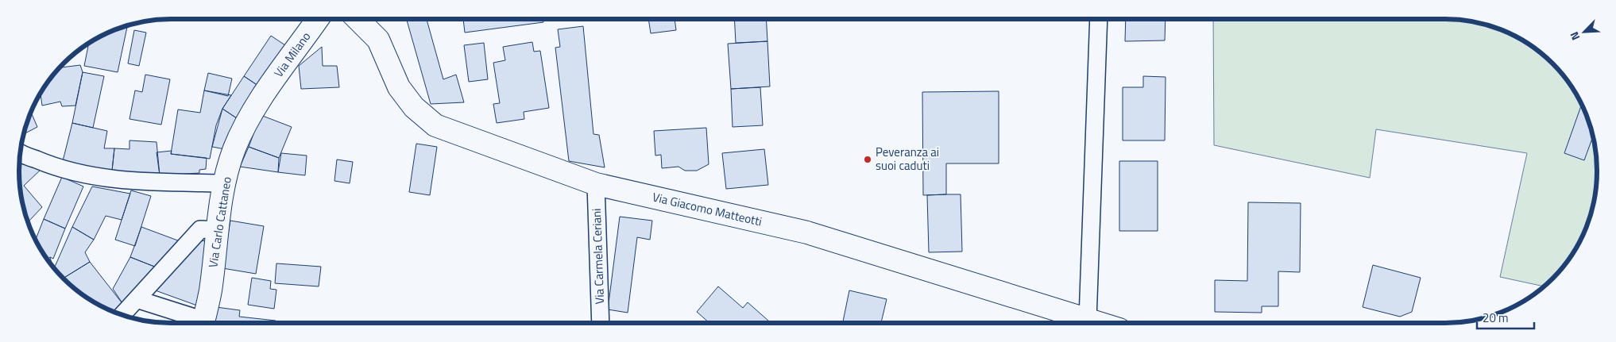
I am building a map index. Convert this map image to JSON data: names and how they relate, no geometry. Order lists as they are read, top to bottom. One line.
{"streets":{"street":["Via Milano","Via Giacomo Matteotti","Via Carlo Cattaneo","Via Carmela Ceriani"]},"crossings":[["Via Milano","Via Carlo Cattaneo"],["Via Giacomo Matteotti","Via Carmela Ceriani"]],"places":["Peveranza ai suoi caduti"],"scale_bar":"20 m","north":"bottom left"}
